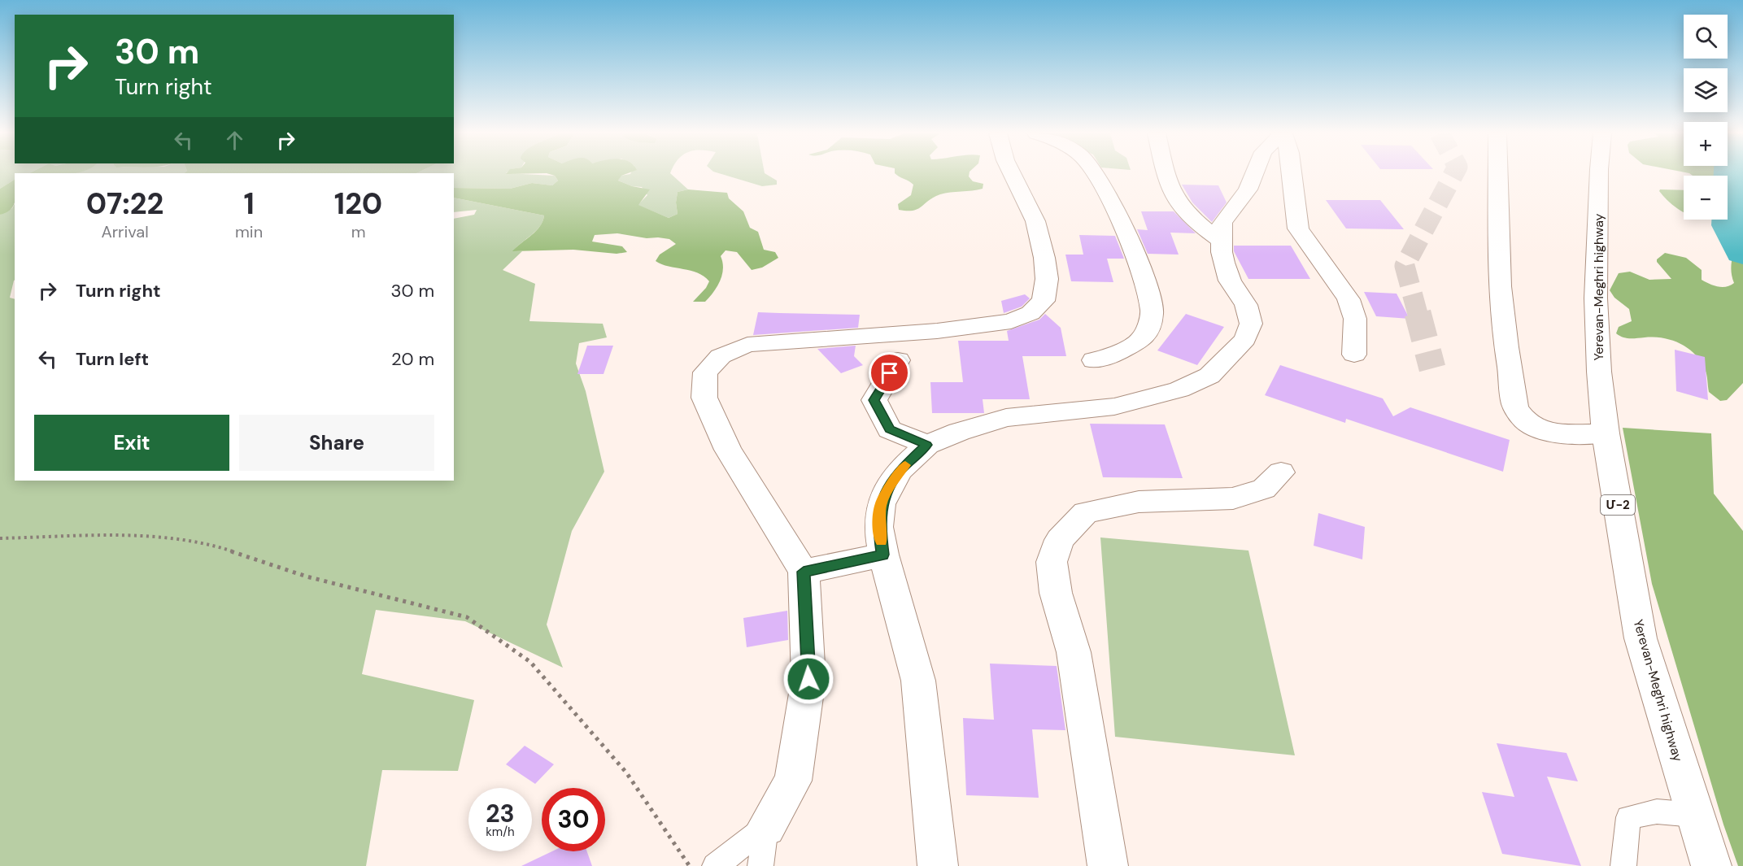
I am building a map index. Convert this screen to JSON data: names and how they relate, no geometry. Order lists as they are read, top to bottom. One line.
{"streets":{"main road":["Yerevan-Meghri highway","Մ-2"]},"page":{"map_buttons":["+","−"],"turn":["30 m","Turn right"],"eta":["07:22","Arrival","1","min","120","m"],"list":[{"name":"Turn right","value":"30 m"},{"name":"Turn left","value":"20 m"}],"buttons":["Exit","Share"],"speed":"23 km/h","limit":"30"}}
